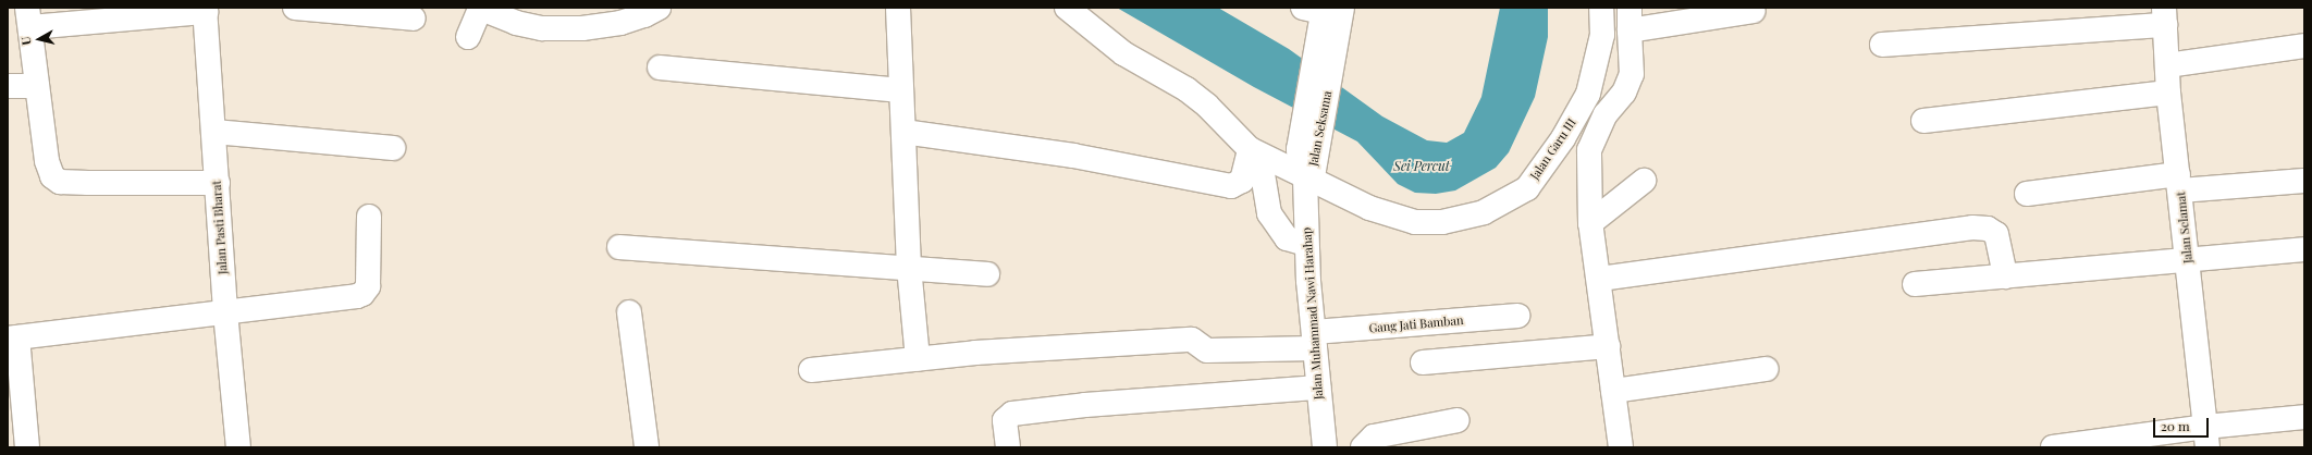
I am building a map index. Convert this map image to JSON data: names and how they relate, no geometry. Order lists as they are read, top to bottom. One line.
{"streets":{"street":["Jalan Seksama","Jalan Garu III","Jalan Pasti Bharat","Jalan Selamat","Jalan Muhammad Nawi Harahap","Gang Jati Bamban"]},"crossings":[["Jalan Seksama","Jalan Garu III"],["Jalan Seksama","Jalan Muhammad Nawi Harahap"],["Jalan Garu III","Jalan Muhammad Nawi Harahap"],["Jalan Muhammad Nawi Harahap","Gang Jati Bamban"]],"water":["Sei Percut"],"scale_bar":"20 m","north":"left"}
